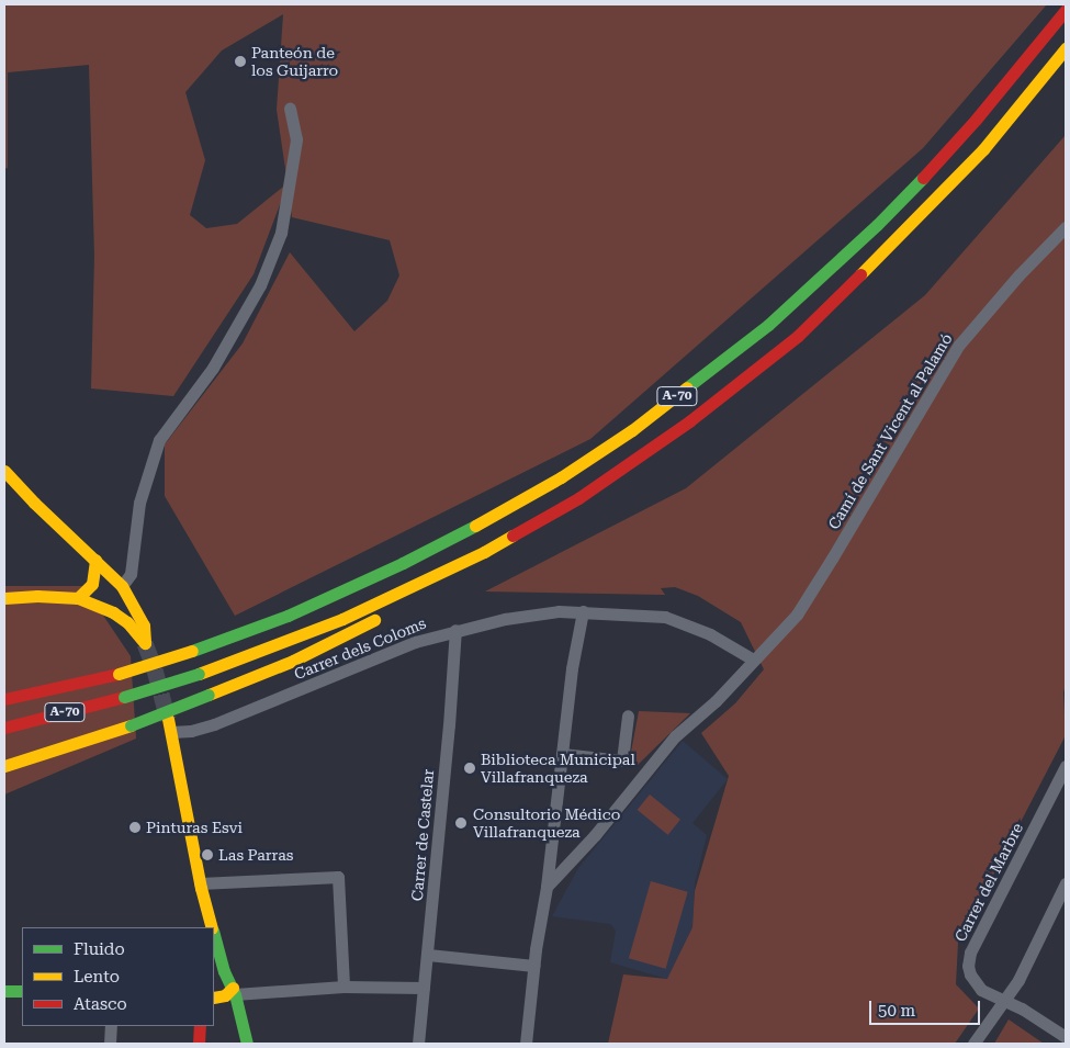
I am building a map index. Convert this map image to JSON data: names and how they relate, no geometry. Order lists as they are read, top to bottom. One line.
{"streets":{"main road":["A-70"],"street":["Camí de Sant Vicent al Palamó","Carrer dels Coloms","Carrer de Castelar","Carrer del Marbre"]},"crossings":[["Camí de Sant Vicent al Palamó","Carrer dels Coloms"],["Carrer dels Coloms","Carrer de Castelar"]],"places":["Panteón de los Guijarro","Biblioteca Municipal Villafranqueza","Consultorio Médico Villafranqueza","Pinturas Esvi","Las Parras"],"legend":["Fluido","Lento","Atasco"],"scale_bar":"50 m"}
